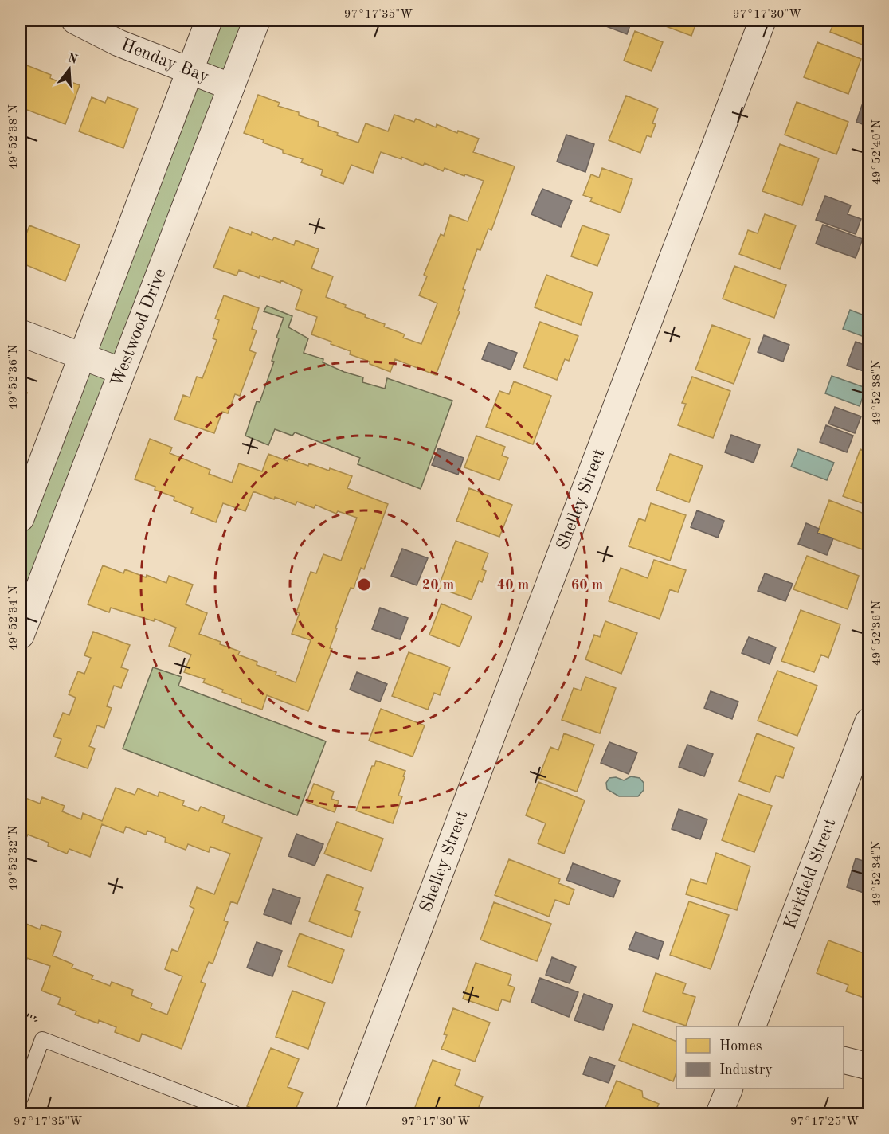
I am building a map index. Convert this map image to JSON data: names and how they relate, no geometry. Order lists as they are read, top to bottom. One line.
{"streets":{"street":["Henday Bay","Westwood Drive","Shelley Street","Kirkfield Street"]},"crossings":[["Henday Bay","Westwood Drive"]],"legend":["Homes","Industry"],"north":"top","coordinates":["97°17'35\"W","97°17'30\"W","49°52'38\"N","49°52'40\"N","49°52'36\"N","49°52'34\"N","49°52'32\"N","97°17'25\"W"],"rings":["20 m","40 m","60 m"]}
